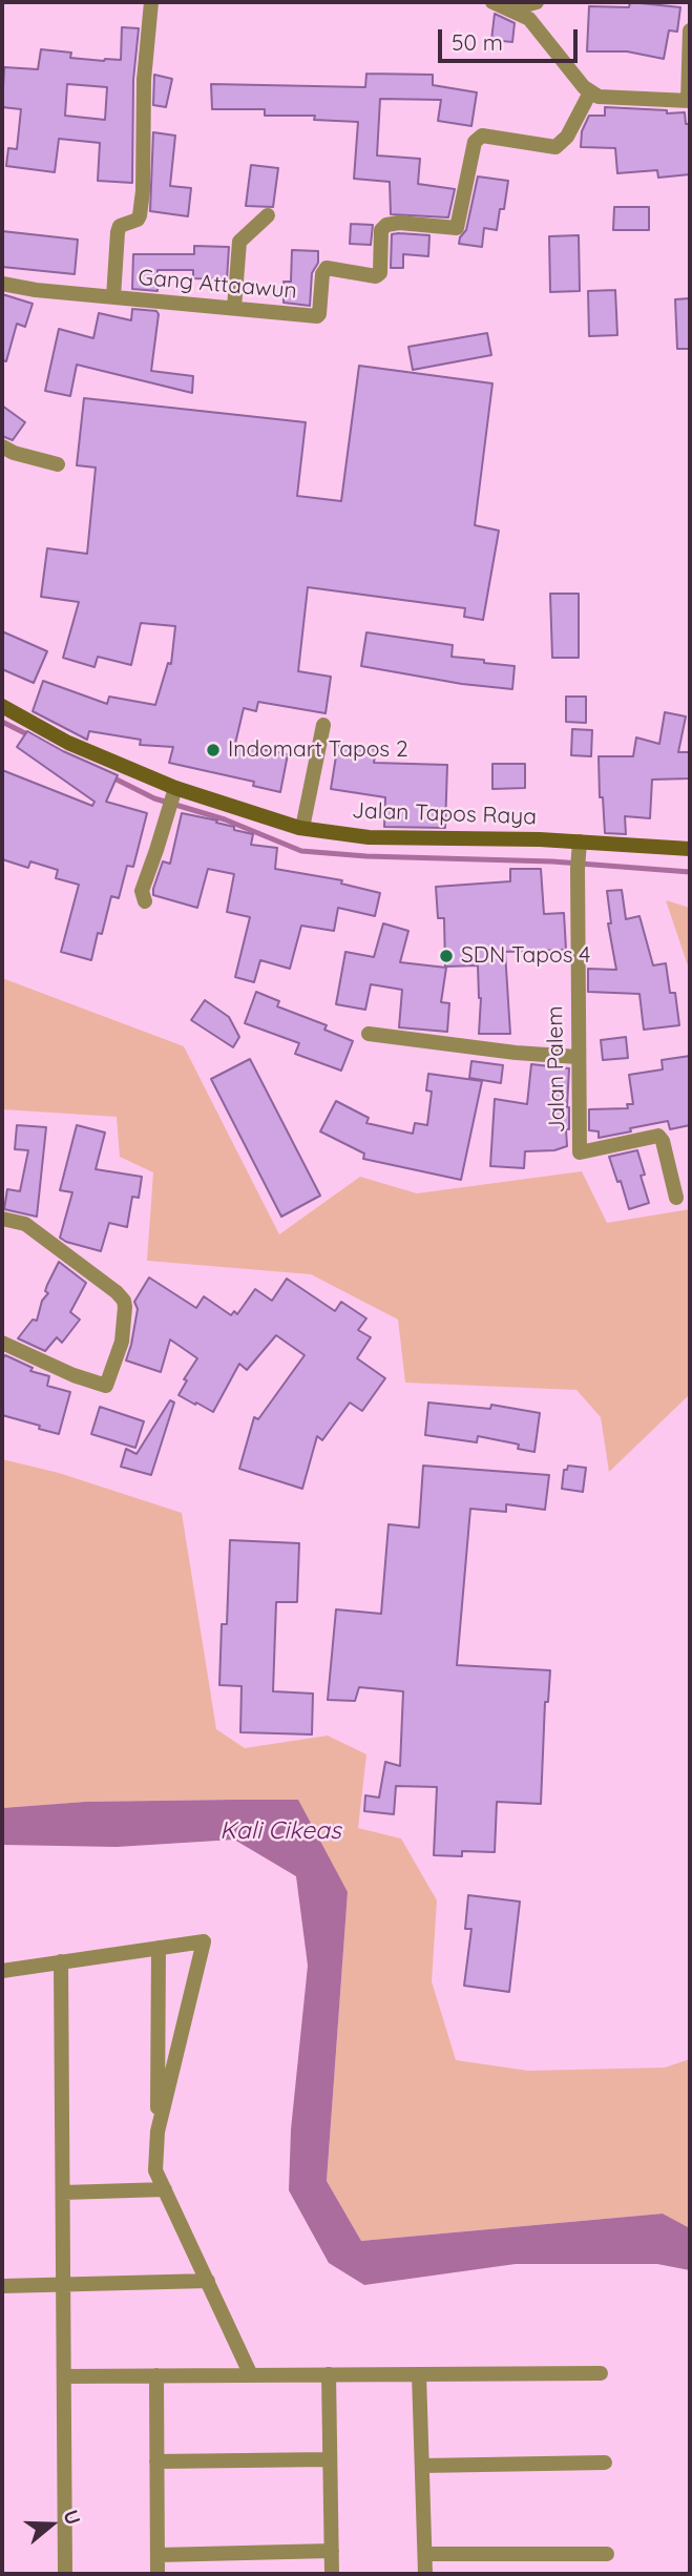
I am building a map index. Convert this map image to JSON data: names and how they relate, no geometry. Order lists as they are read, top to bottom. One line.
{"streets":{"main road":["Jalan Tapos Raya"],"street":["Gang Attaawun","Jalan Palem"]},"crossings":[["Jalan Tapos Raya","Jalan Palem"]],"water":["Kali Cikeas"],"places":["Indomart Tapos 2","SDN Tapos 4"],"scale_bar":"50 m","north":"right"}
